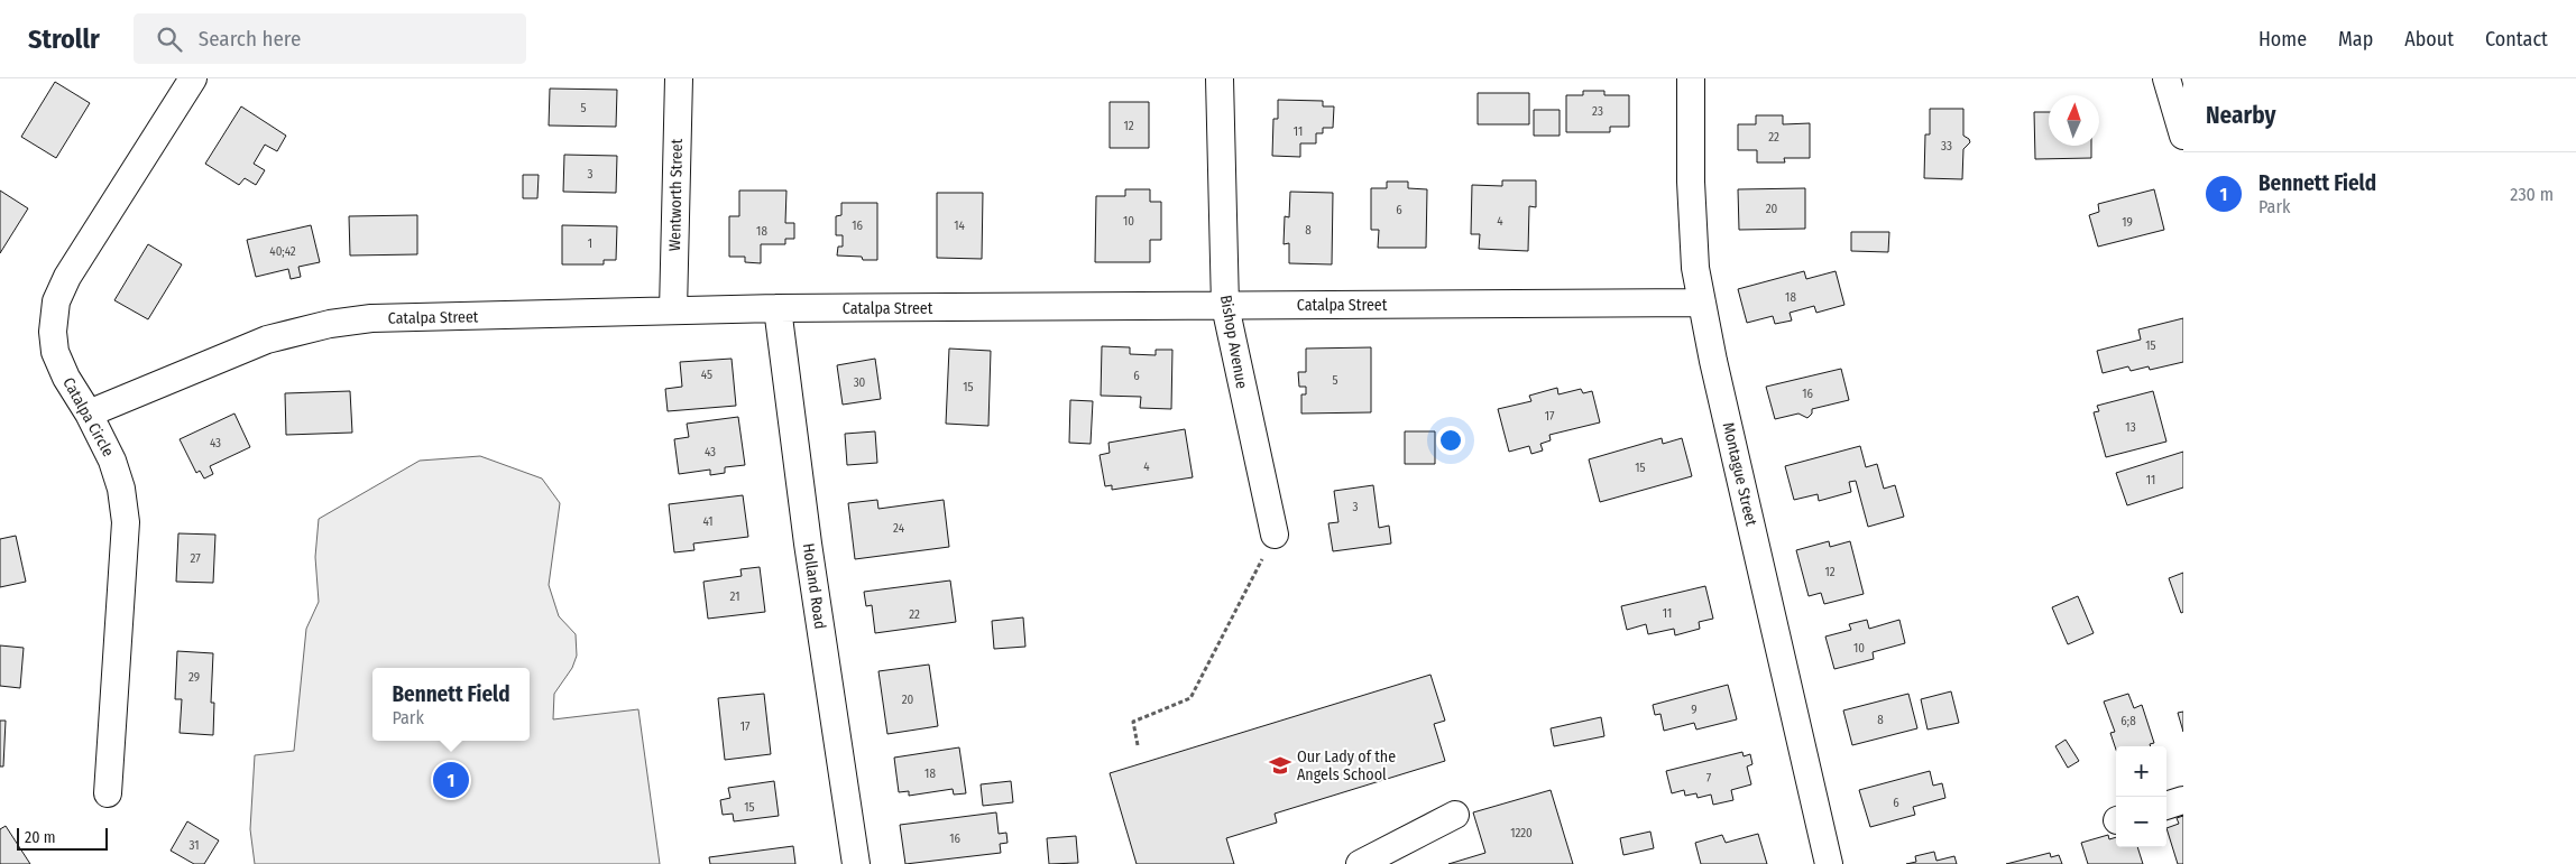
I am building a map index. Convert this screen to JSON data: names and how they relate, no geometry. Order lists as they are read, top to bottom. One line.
{"streets":{"street":["Wentworth Street","Catalpa Street","Bishop Avenue","Catalpa Circle","Montague Street","Holland Road"]},"crossings":[["Wentworth Street","Catalpa Street"],["Catalpa Street","Bishop Avenue"],["Catalpa Street","Catalpa Circle"],["Catalpa Street","Montague Street"],["Catalpa Street","Holland Road"]],"places":{"school or university":["Our Lady of the Angels School"]},"house_numbers":["5","23","12","11","22","33","3","20","6","10","4","19","16","14","8","18","1","40;42","18","15","45","6","5","30","15","16","17","13","43","43","4","15","11","3","41","24","27","12","21","11","22","10","29","20","9","8","6;8","17","18","7","6","15","1220","16","31"],"scale_bar":"20 m","north":"top","page":{"header":"Strollr","search":"Search here","nav":["Home","Map","About","Contact"],"heading":"Nearby","list":[{"mark":"1","name":"Bennett Field","note":"Park","value":"230 m"}],"popup":["Bennett Field","Park"],"map_buttons":["+","−"],"pins":"1","scale":"20 m"}}
